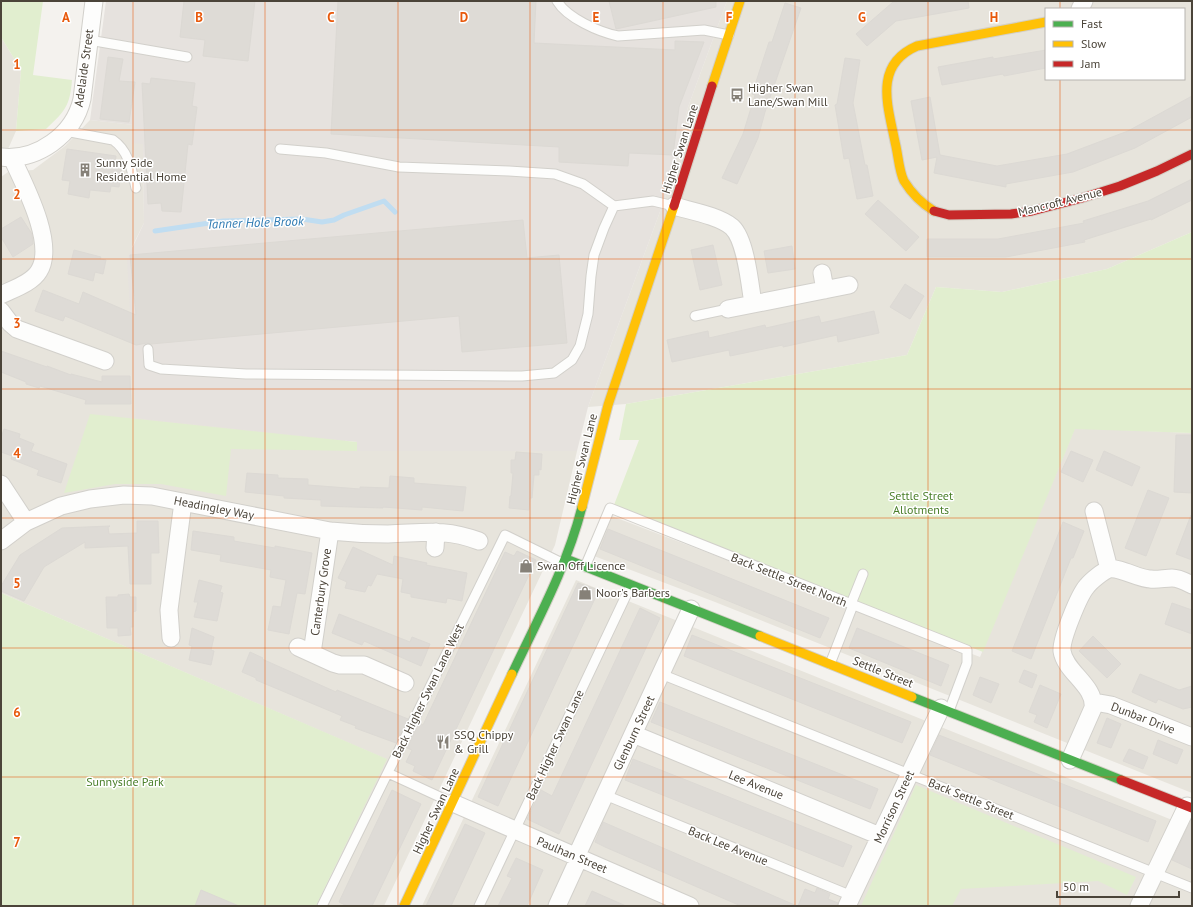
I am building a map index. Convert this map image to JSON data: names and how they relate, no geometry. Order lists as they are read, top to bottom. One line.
{"streets":{"street":["Adelaide Street","Higher Swan Lane","Mancroft Avenue","Headingley Way","Canterbury Grove","Settle Street","Dunbar Drive","Glenburn Street","Lee Avenue","Morrison Street","Paulhan Street"],"lane":["Back Settle Street North","Back Higher Swan Lane West","Back Higher Swan Lane","Back Settle Street","Back Lee Avenue"]},"crossings":[["Higher Swan Lane","Settle Street"],["Higher Swan Lane","Back Higher Swan Lane West"],["Higher Swan Lane","Paulhan Street"],["Headingley Way","Canterbury Grove"],["Back Settle Street North","Settle Street"],["Back Settle Street North","Morrison Street"],["Settle Street","Back Higher Swan Lane West"],["Settle Street","Dunbar Drive"],["Settle Street","Glenburn Street"],["Settle Street","Back Higher Swan Lane"],["Settle Street","Morrison Street"],["Glenburn Street","Lee Avenue"],["Glenburn Street","Back Settle Street"],["Glenburn Street","Back Lee Avenue"],["Glenburn Street","Paulhan Street"],["Back Higher Swan Lane","Paulhan Street"],["Lee Avenue","Morrison Street"],["Back Settle Street","Morrison Street"],["Morrison Street","Back Lee Avenue"]],"water":["Tanner Hole Brook"],"parks":["Settle Street Allotments","Sunnyside Park"],"places":{"bus stop":["Higher Swan Lane/Swan Mill"],"building":["Sunny Side Residential Home"],"shop":["Swan Off Licence","Noor's Barbers"],"restaurant":["SSQ Chippy & Grill"]},"legend":["Fast","Slow","Jam"],"scale_bar":"50 m","grid":{"columns":["A","B","C","D","E","F","G","H"],"rows":["1","2","3","4","5","6","7"]}}
